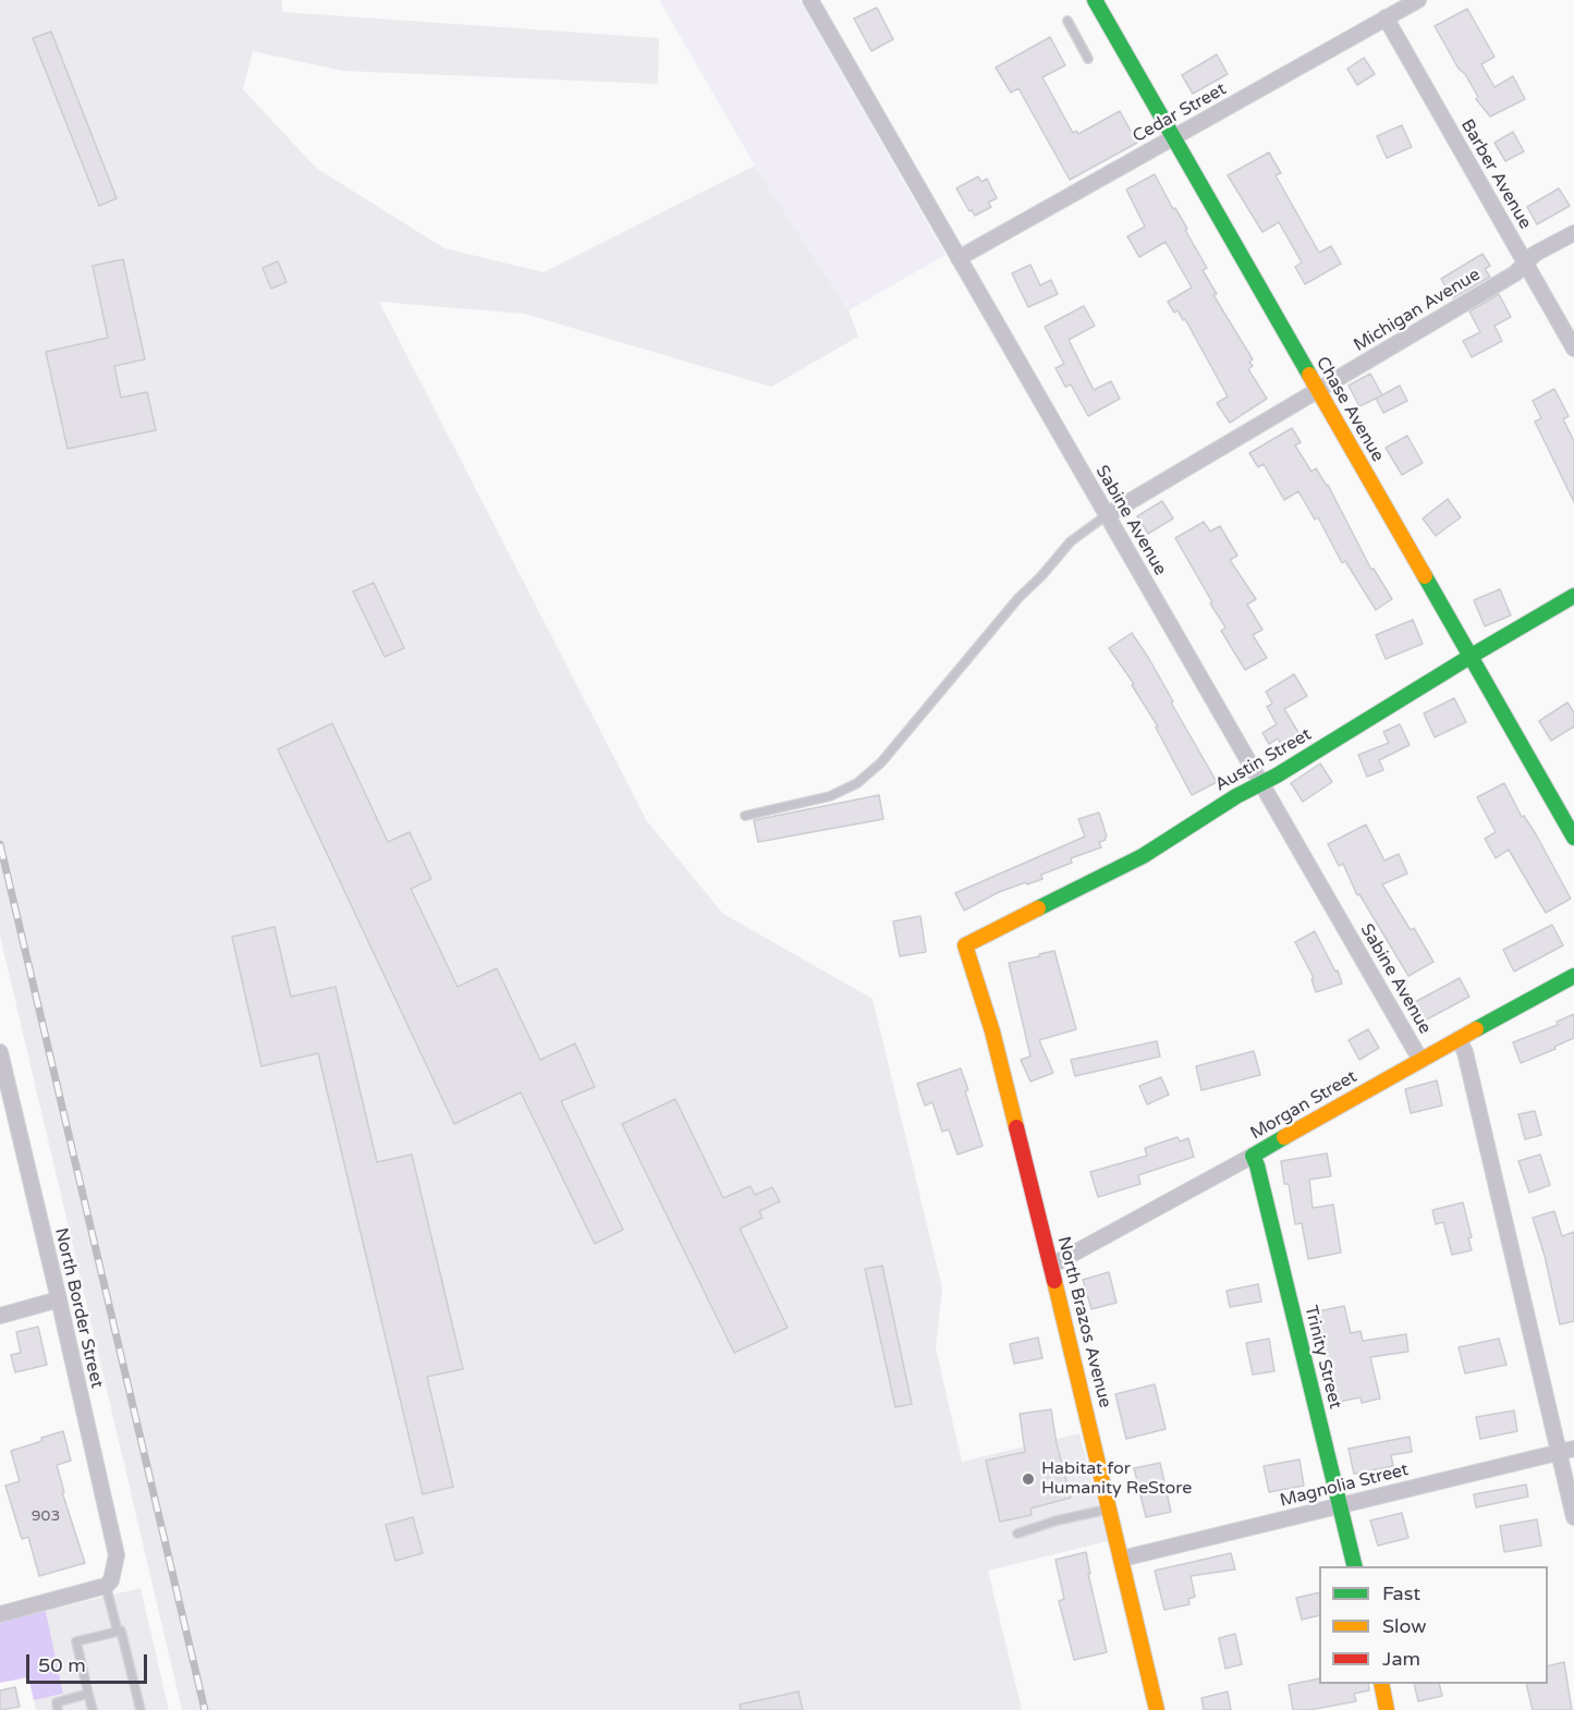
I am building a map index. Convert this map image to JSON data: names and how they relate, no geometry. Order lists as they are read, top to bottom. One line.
{"streets":{"street":["Cedar Street","Barber Avenue","Michigan Avenue","Chase Avenue","Sabine Avenue","Austin Street","Morgan Street","North Border Street","North Brazos Avenue","Trinity Street","Magnolia Street"]},"crossings":[["Cedar Street","Barber Avenue"],["Cedar Street","Chase Avenue"],["Cedar Street","Sabine Avenue"],["Barber Avenue","Michigan Avenue"],["Michigan Avenue","Chase Avenue"],["Michigan Avenue","Sabine Avenue"],["Chase Avenue","Austin Street"],["Sabine Avenue","Austin Street"],["Sabine Avenue","Morgan Street"],["Sabine Avenue","Magnolia Street"],["Austin Street","North Brazos Avenue"],["Morgan Street","North Brazos Avenue"],["Morgan Street","Trinity Street"],["North Brazos Avenue","Magnolia Street"],["Trinity Street","Magnolia Street"]],"places":["Habitat for Humanity ReStore"],"house_numbers":["903"],"legend":["Fast","Slow","Jam"],"scale_bar":"50 m"}
